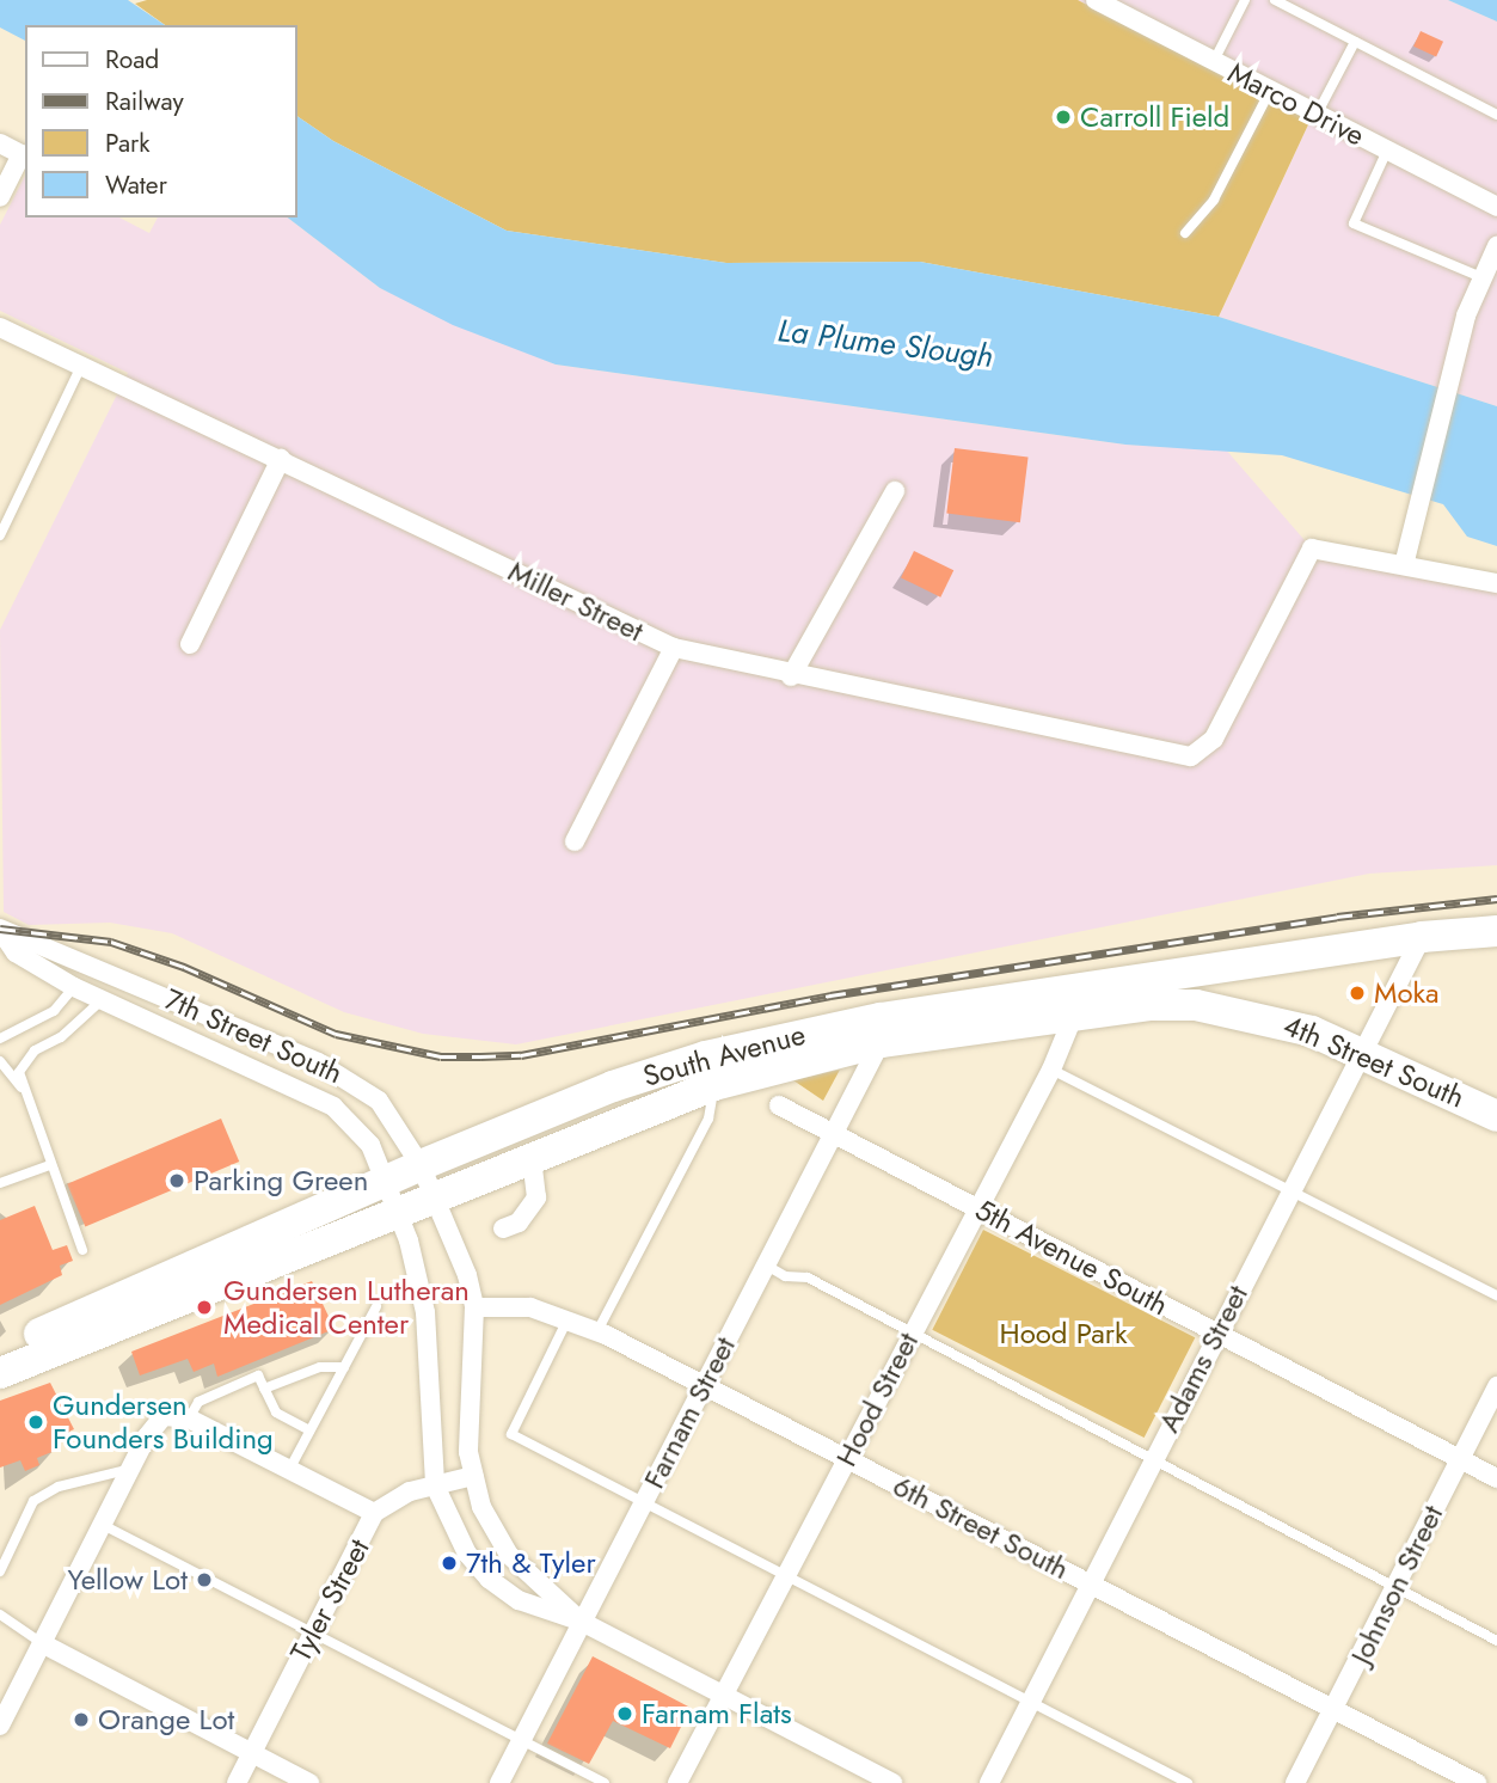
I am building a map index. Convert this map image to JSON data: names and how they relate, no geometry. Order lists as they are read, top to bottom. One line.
{"streets":{"highway":["South Avenue","4th Street South"],"street":["Marco Drive","Miller Street","7th Street South","5th Avenue South","Adams Street","Hood Street","Farnam Street","6th Street South","Johnson Street","Tyler Street"]},"crossings":[["7th Street South","South Avenue"],["7th Street South","Hood Street"],["7th Street South","Farnam Street"],["7th Street South","6th Street South"],["7th Street South","Tyler Street"],["South Avenue","4th Street South"],["South Avenue","Adams Street"],["South Avenue","Hood Street"],["South Avenue","Farnam Street"],["4th Street South","Adams Street"],["5th Avenue South","Adams Street"],["5th Avenue South","Hood Street"],["5th Avenue South","Farnam Street"],["5th Avenue South","Johnson Street"],["Adams Street","6th Street South"],["Hood Street","6th Street South"],["Farnam Street","6th Street South"],["6th Street South","Johnson Street"]],"water":["La Plume Slough"],"parks":["Hood Park"],"places":["Carroll Field","Moka","Parking Green","Gundersen Lutheran Medical Center","Gundersen Founders Building","7th & Tyler","Yellow Lot","Farnam Flats","Orange Lot"],"legend":["Road","Railway","Park","Water"]}
